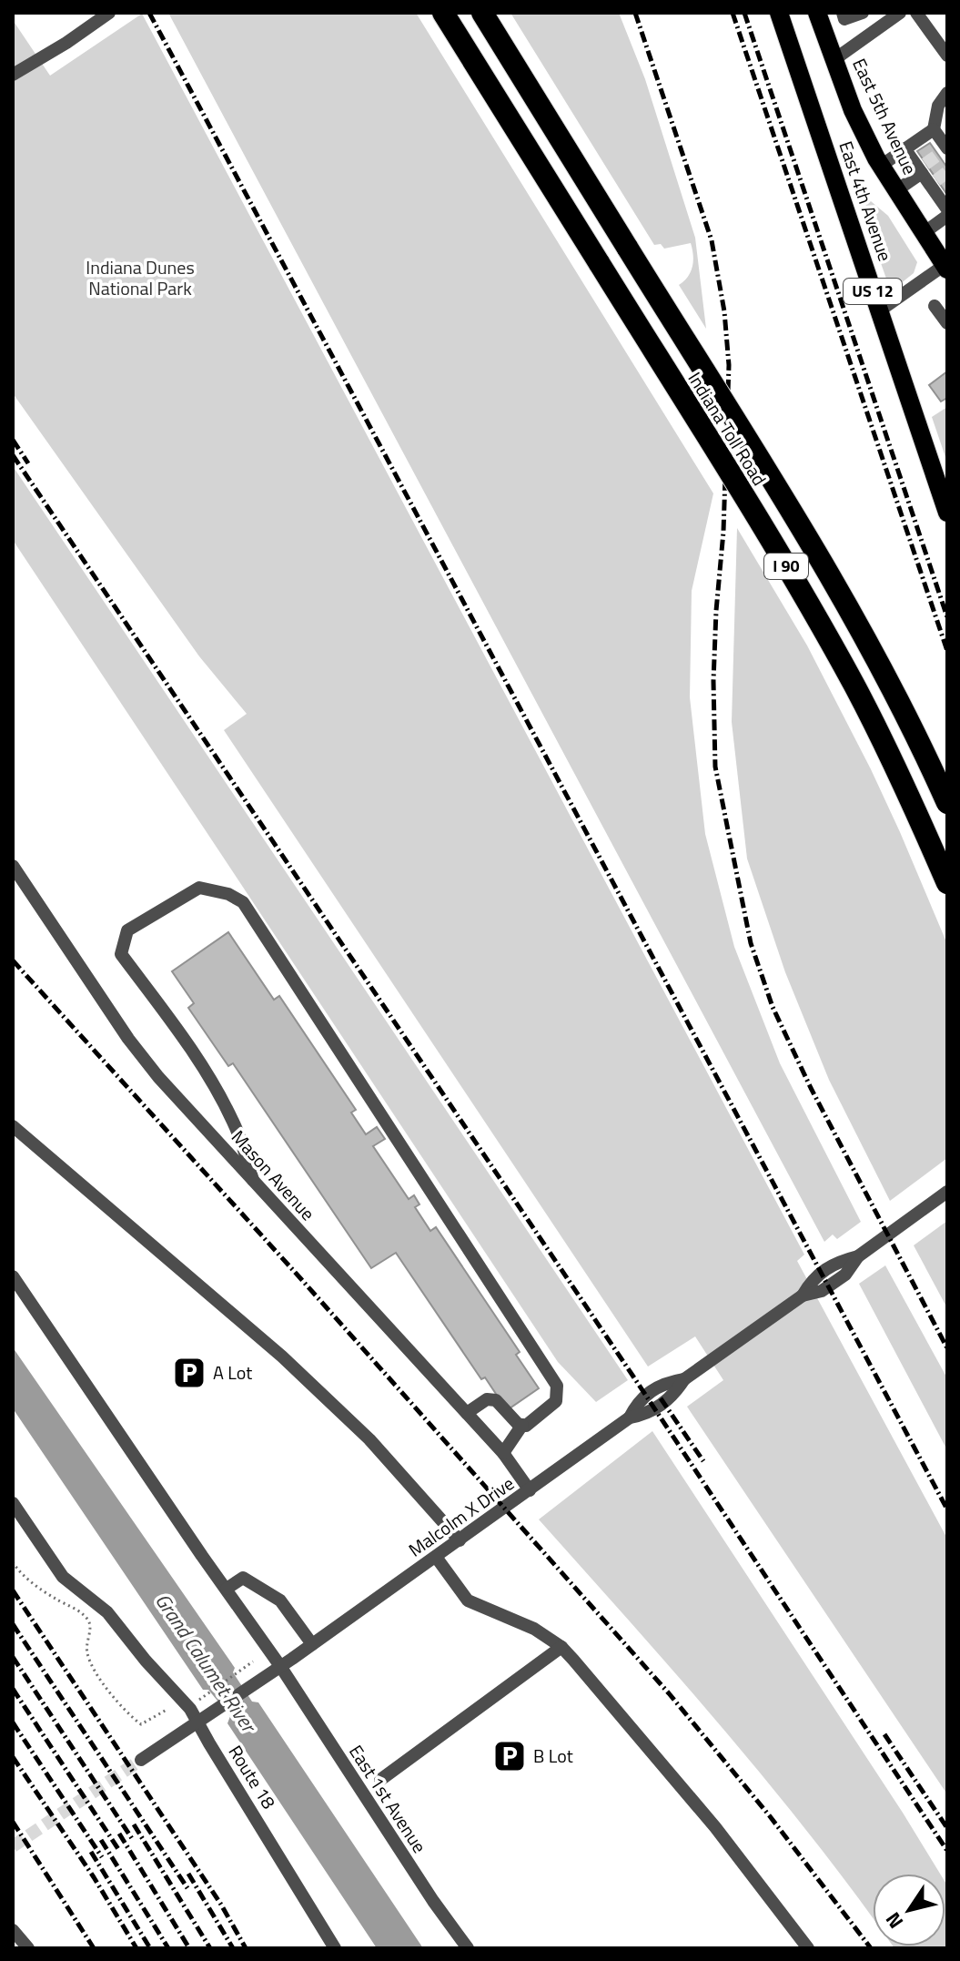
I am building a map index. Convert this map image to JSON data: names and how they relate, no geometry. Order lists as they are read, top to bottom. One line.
{"streets":{"highway":["Indiana Toll Road","I 90"],"main road":["East 5th Avenue","East 4th Avenue","US 12"],"street":["Mason Avenue","Malcolm X Drive","Route 18","East 1st Avenue"]},"crossings":[["Mason Avenue","Malcolm X Drive"],["Malcolm X Drive","Route 18"],["Malcolm X Drive","East 1st Avenue"]],"water":["Grand Calumet River"],"parks":["Indiana Dunes National Park"],"places":{"parking":["A Lot","B Lot"]},"north":"bottom left"}
